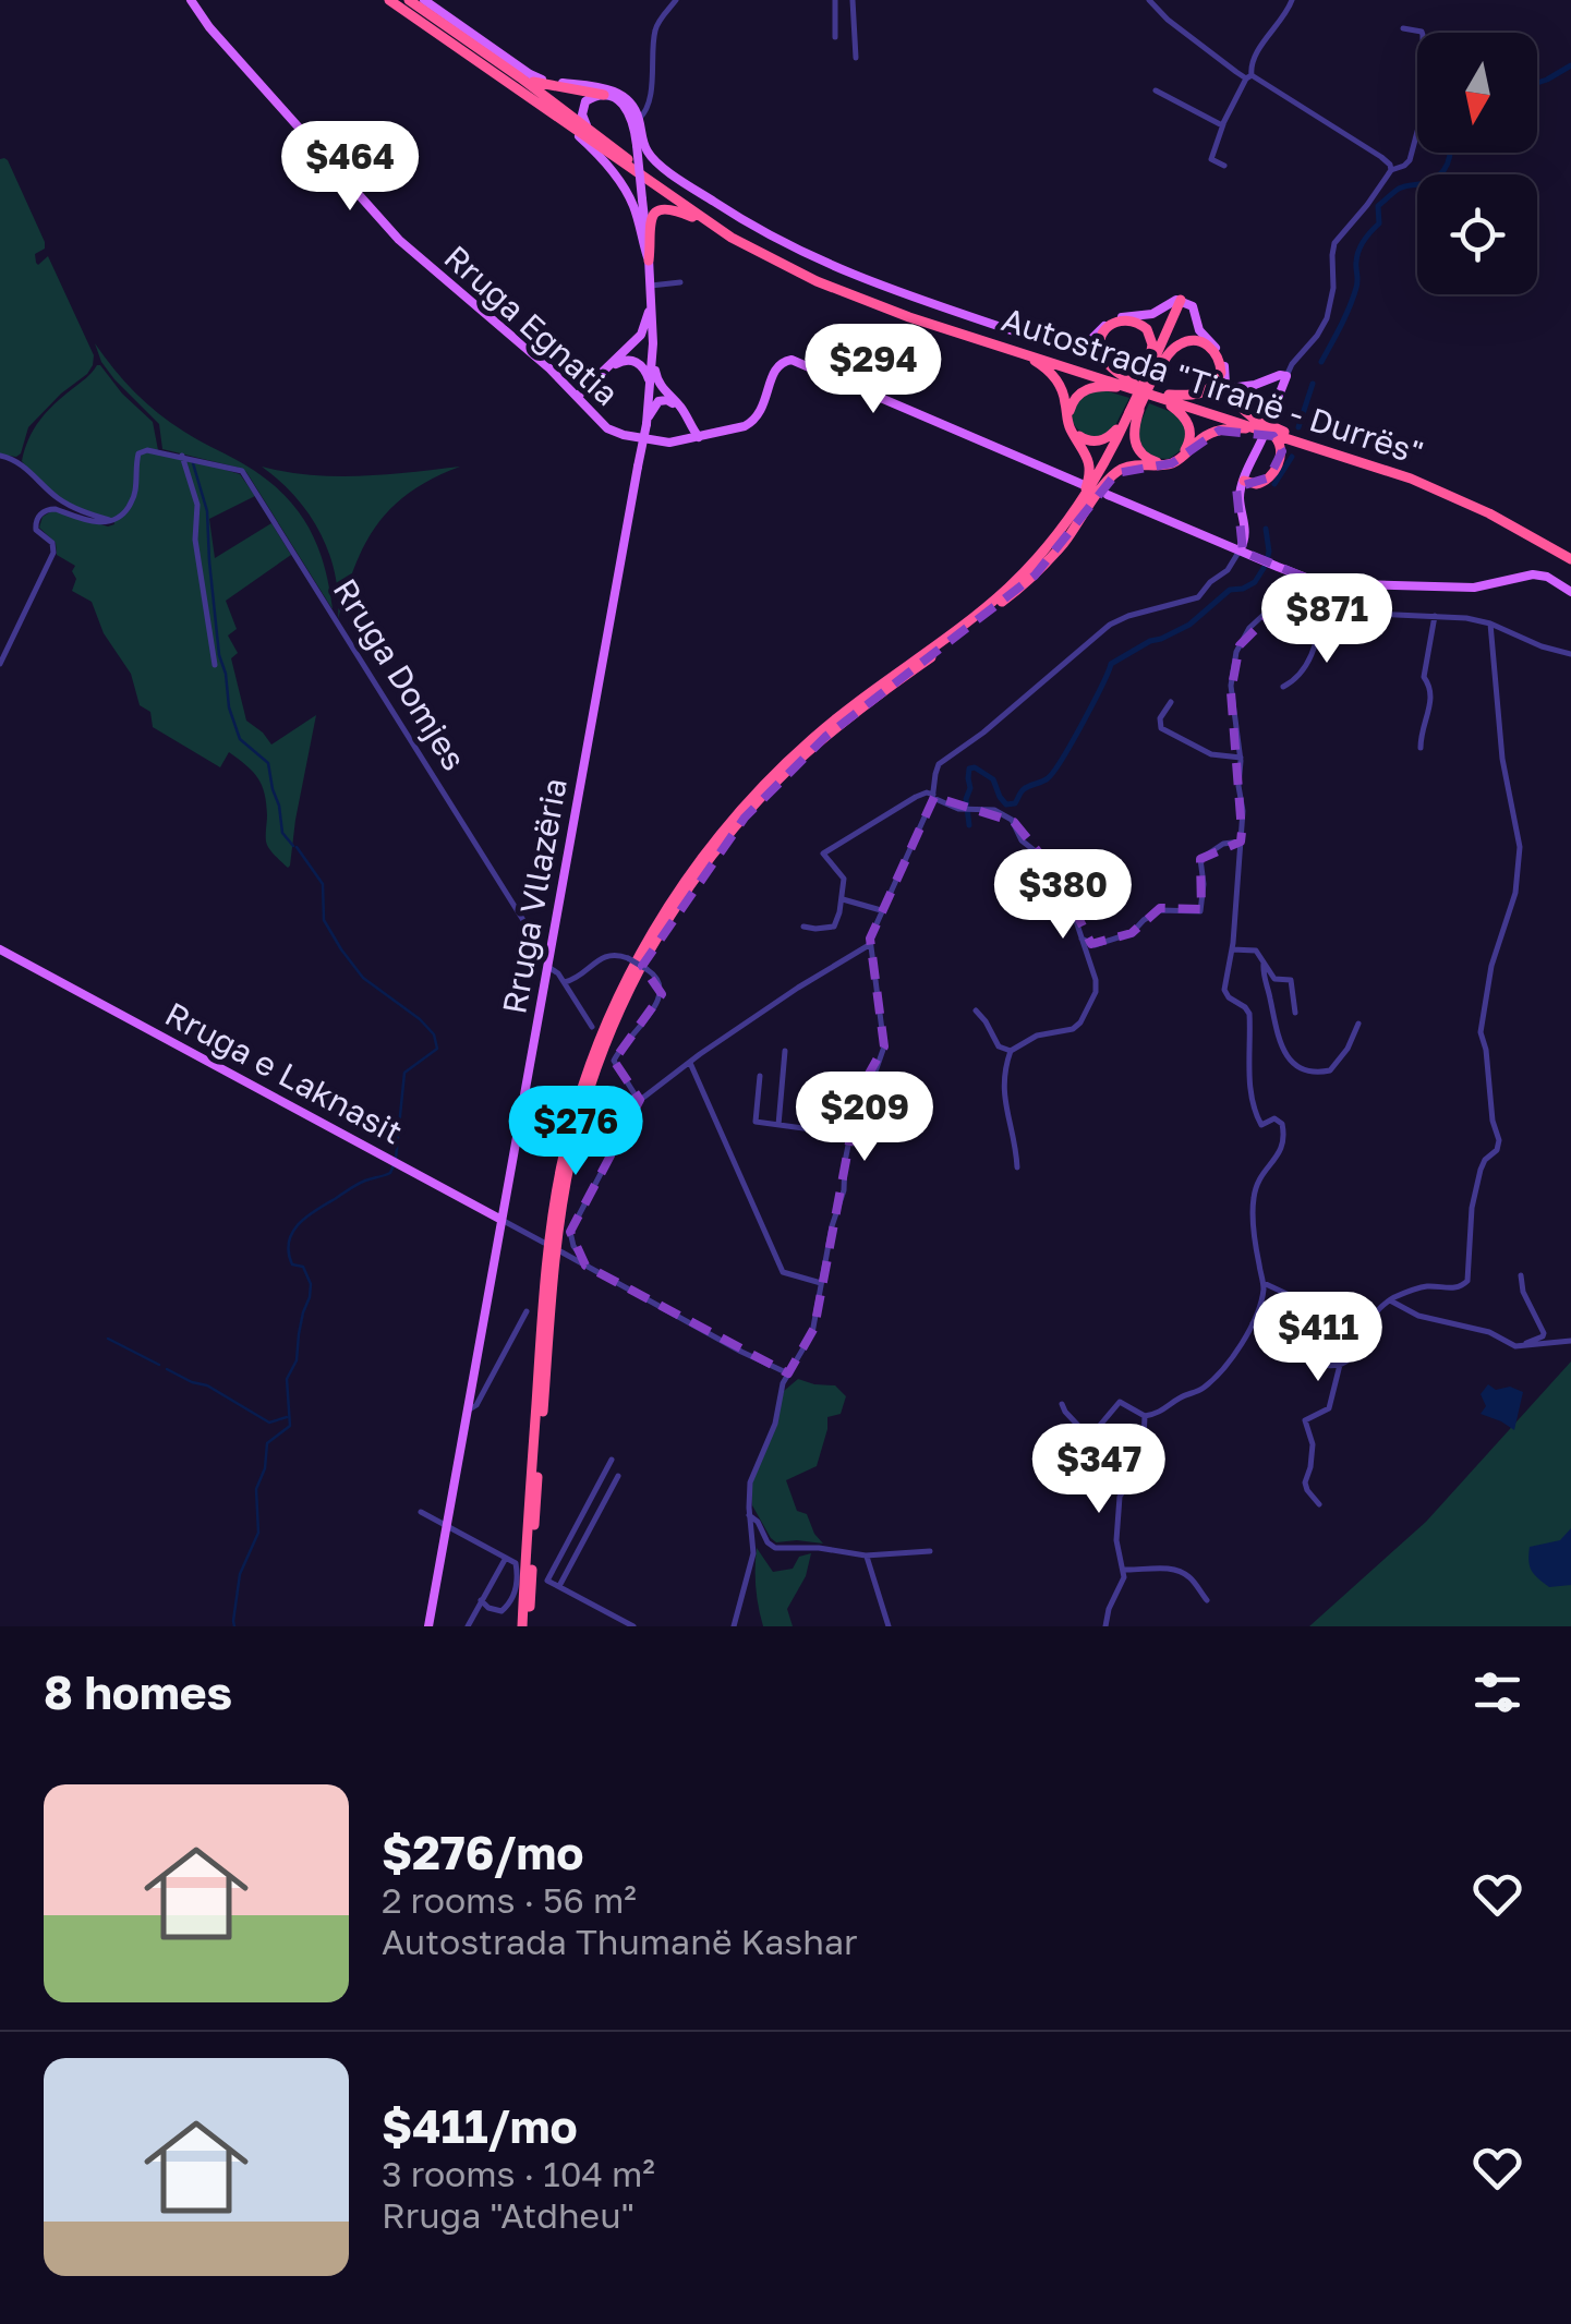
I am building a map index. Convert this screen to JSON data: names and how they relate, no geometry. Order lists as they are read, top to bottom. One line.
{"streets":{"highway":["Autostrada \"Tiranë - Durrës\""],"main road":["Rruga Egnatia","Rruga Vllazëria","Rruga e Laknasit"],"street":["Rruga Domjes"]},"crossings":[["Rruga Domjes","Rruga Vllazëria"],["Rruga Vllazëria","Rruga e Laknasit"]],"north":"bottom","page":{"price":["$464","$294","$871","$380","$209","$276","$411","$347"],"heading":"8 homes","list":[{"name":"$276/mo","note":"2 rooms · 56 m² · Autostrada Thumanë Kashar"},{"name":"$411/mo","note":"3 rooms · 104 m² · Rruga \"Atdheu\""}]}}
